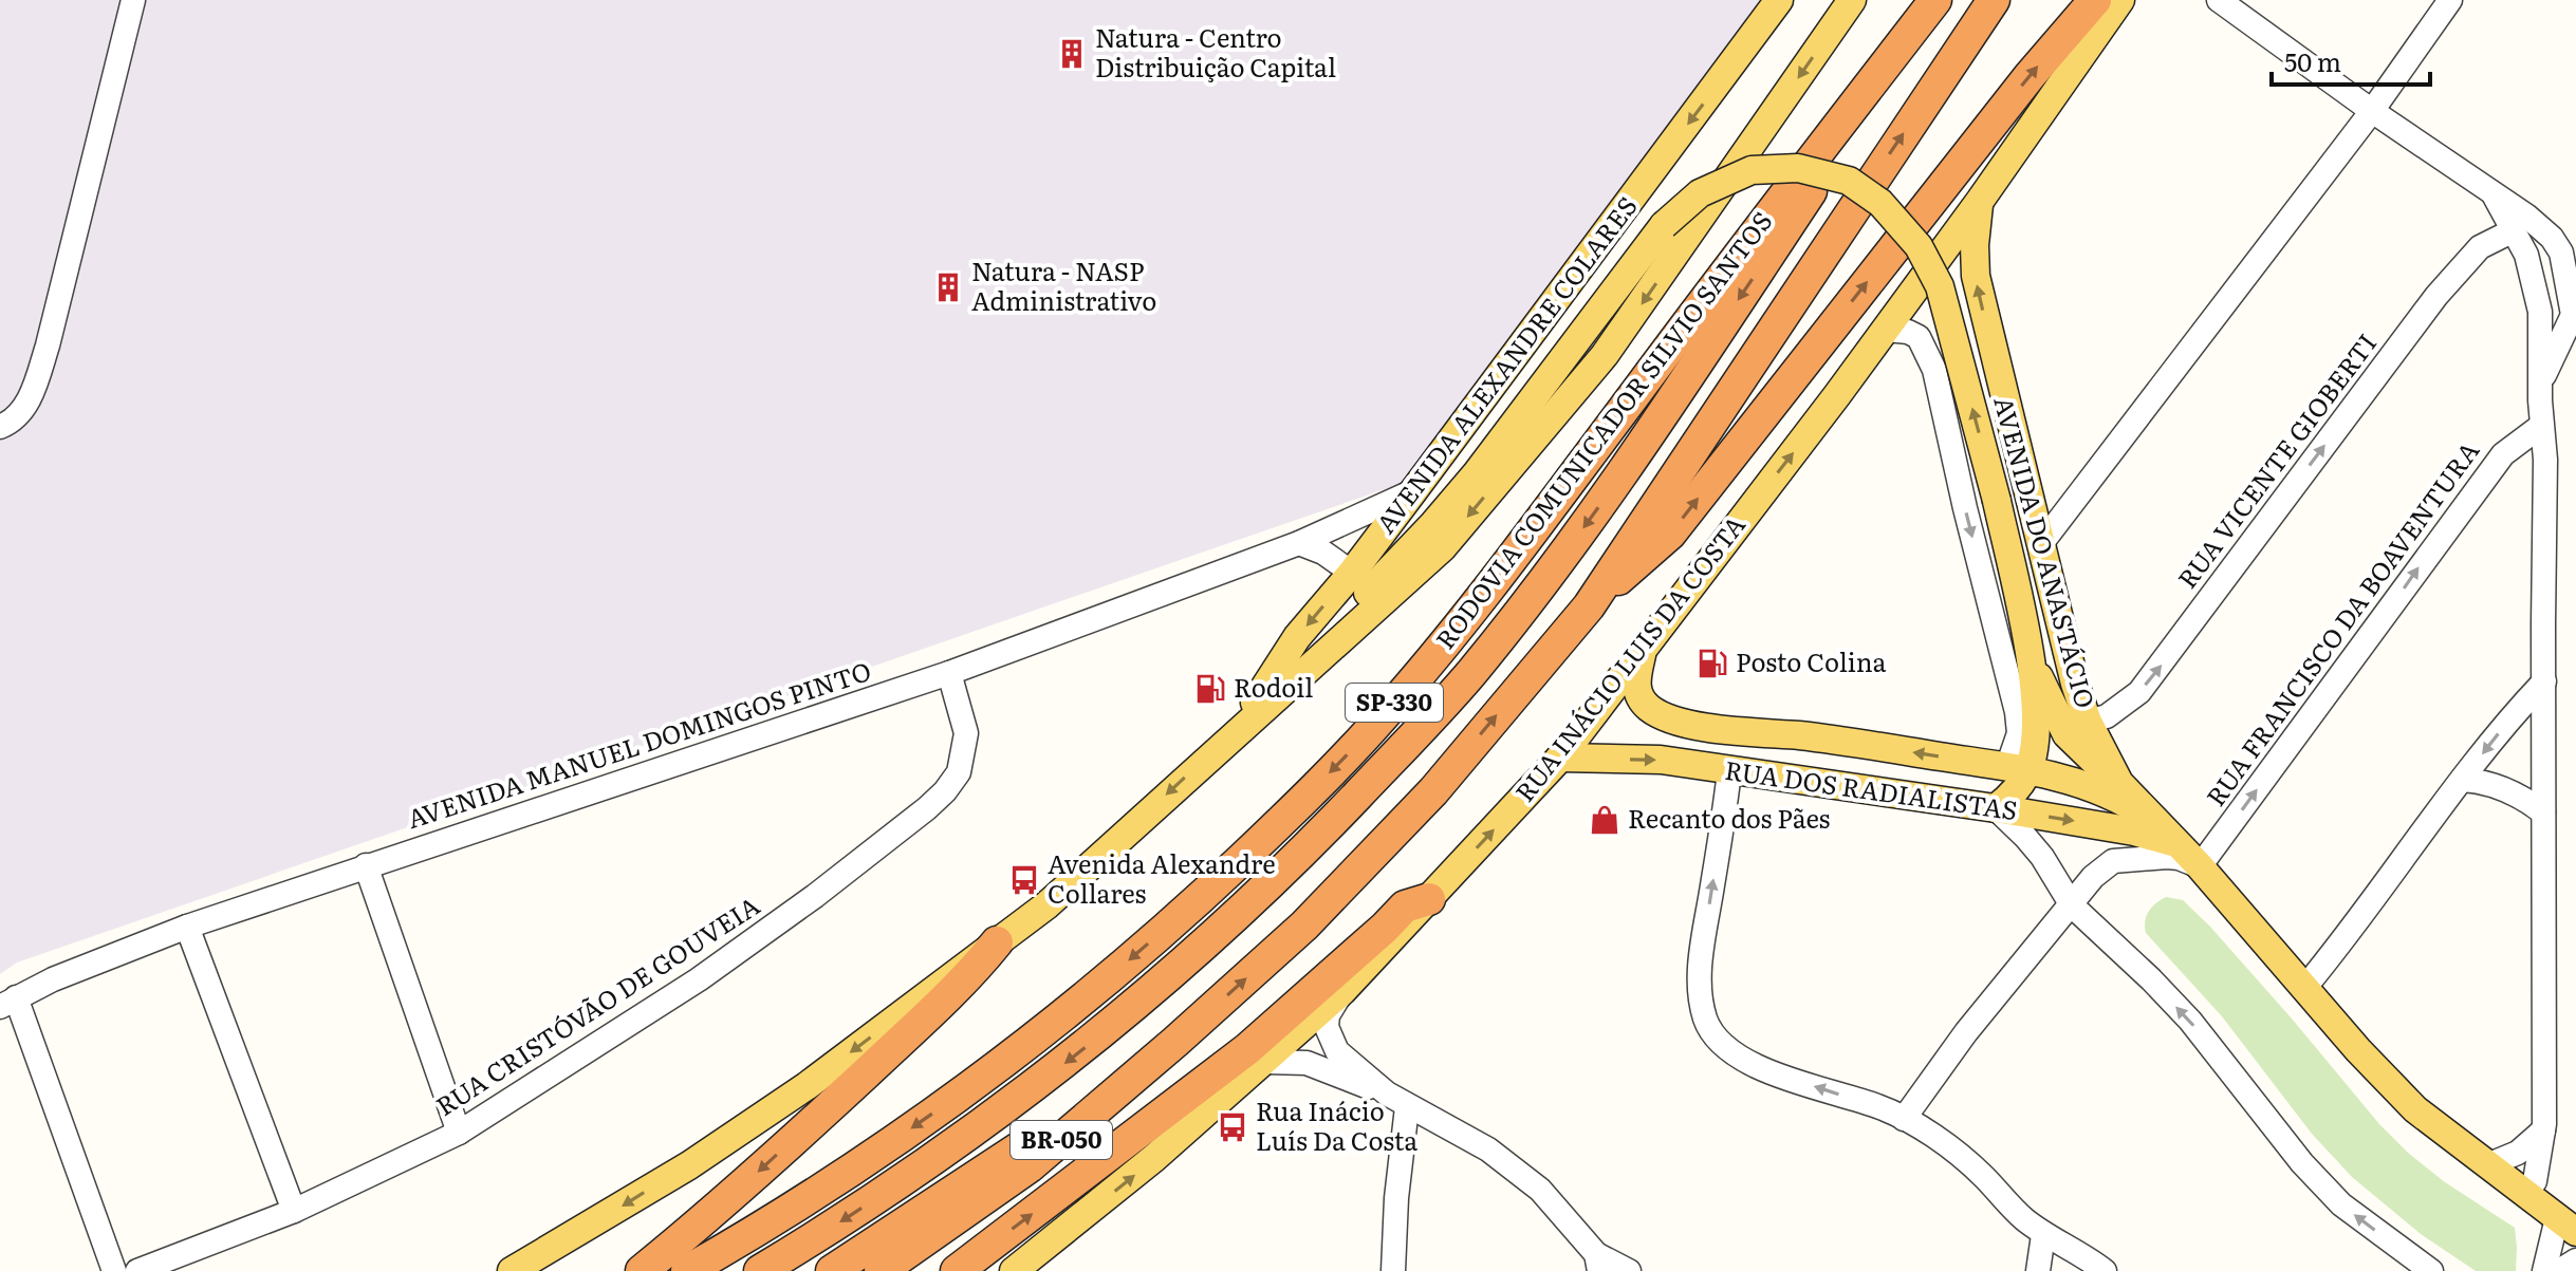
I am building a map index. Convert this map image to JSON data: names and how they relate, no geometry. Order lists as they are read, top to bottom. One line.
{"streets":{"highway":["RODOVIA COMUNICADOR SILVIO SANTOS","SP-330","BR-050"],"main road":["AVENIDA ALEXANDRE COLARES","AVENIDA DO ANASTÁCIO","RUA INÁCIO LUIS DA COSTA","RUA DOS RADIALISTAS"],"street":["RUA VICENTE GIOBERTI","RUA FRANCISCO DA BOAVENTURA","AVENIDA MANUEL DOMINGOS PINTO","RUA CRISTÓVÃO DE GOUVEIA"]},"crossings":[["AVENIDA ALEXANDRE COLARES","AVENIDA MANUEL DOMINGOS PINTO"],["RUA VICENTE GIOBERTI","AVENIDA DO ANASTÁCIO"],["AVENIDA DO ANASTÁCIO","RUA FRANCISCO DA BOAVENTURA"],["AVENIDA DO ANASTÁCIO","RUA INÁCIO LUIS DA COSTA"],["AVENIDA DO ANASTÁCIO","RUA DOS RADIALISTAS"],["RUA INÁCIO LUIS DA COSTA","RUA DOS RADIALISTAS"],["SP-330","BR-050"],["AVENIDA MANUEL DOMINGOS PINTO","RUA CRISTÓVÃO DE GOUVEIA"]],"places":{"building":["Natura - Centro Distribuição Capital","Natura - NASP Administrativo"],"fuel station":["Posto Colina","Rodoil"],"shop":["Recanto dos Pães"],"bus stop":["Avenida Alexandre Collares","Rua Inácio Luís Da Costa"]},"scale_bar":"50 m"}
